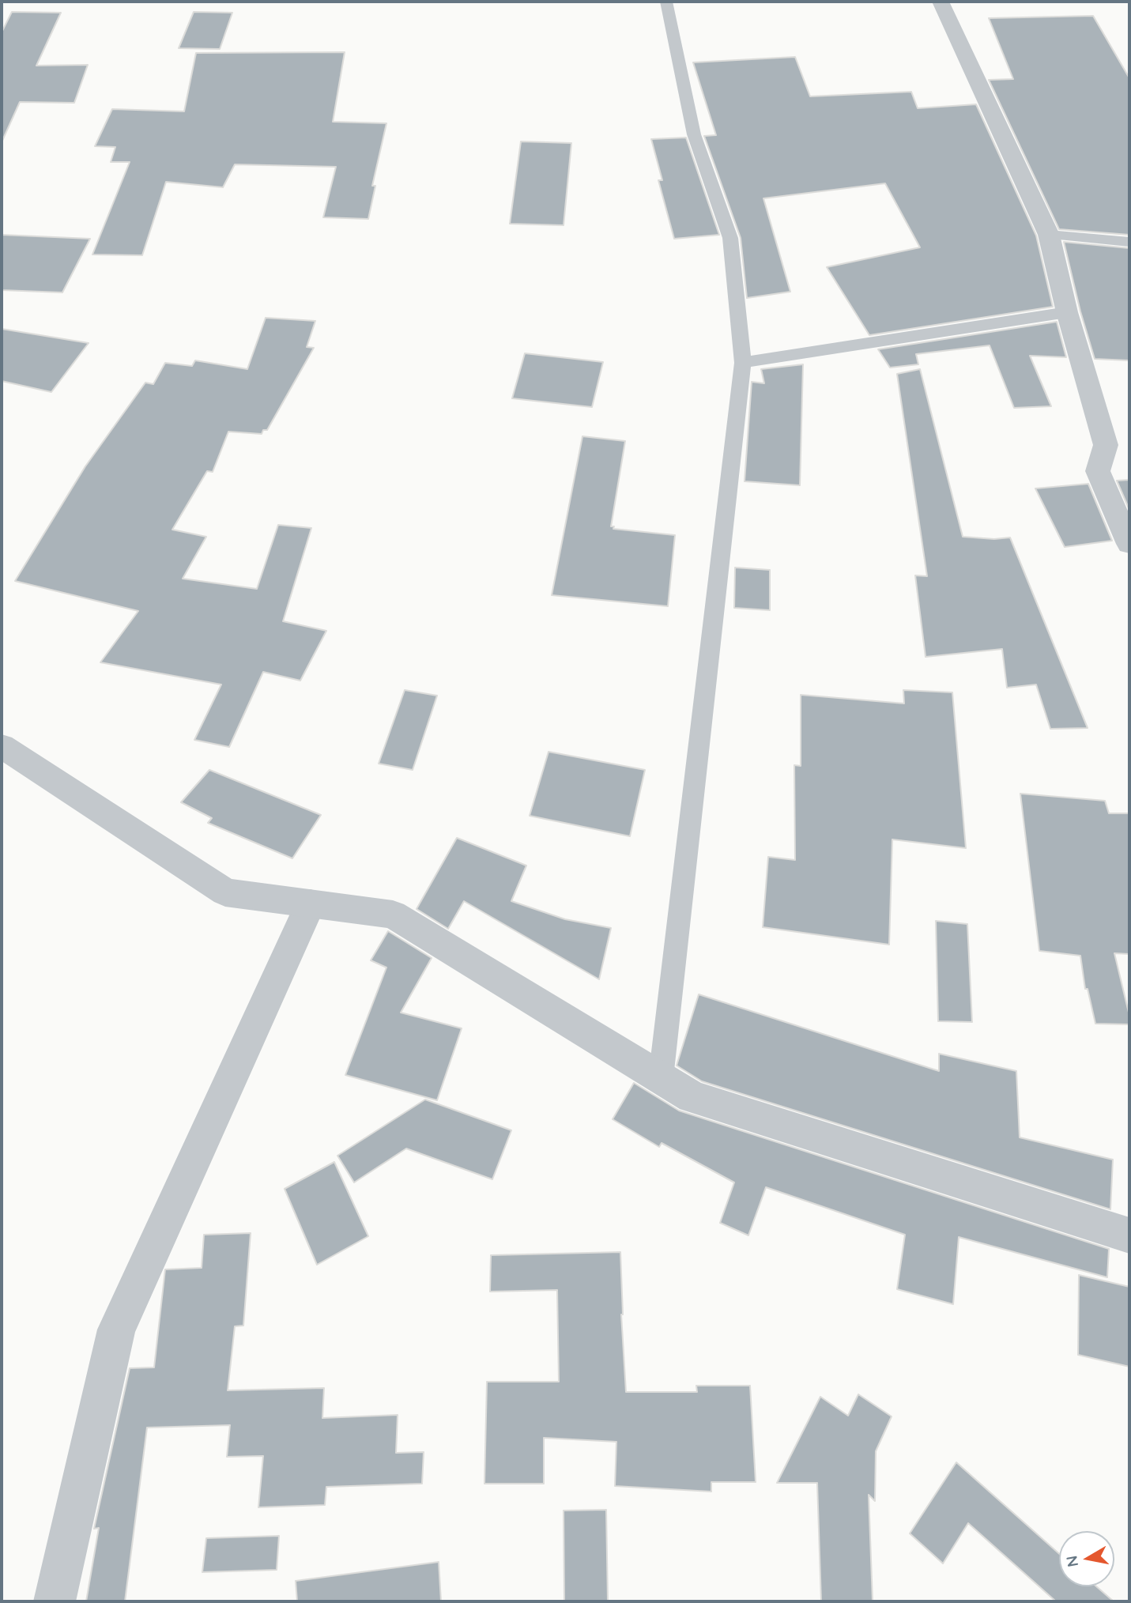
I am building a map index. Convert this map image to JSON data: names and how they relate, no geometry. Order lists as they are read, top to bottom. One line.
{"north":"left"}
